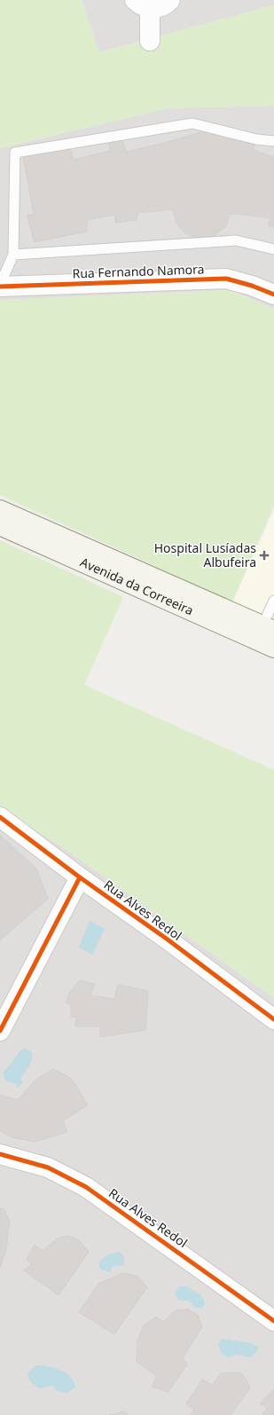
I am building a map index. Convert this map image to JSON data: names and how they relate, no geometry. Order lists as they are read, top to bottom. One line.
{"streets":{"main road":["Avenida da Correeira"],"street":["Rua Fernando Namora","Rua Alves Redol"]},"places":{"health":["Hospital Lusíadas Albufeira"]}}
